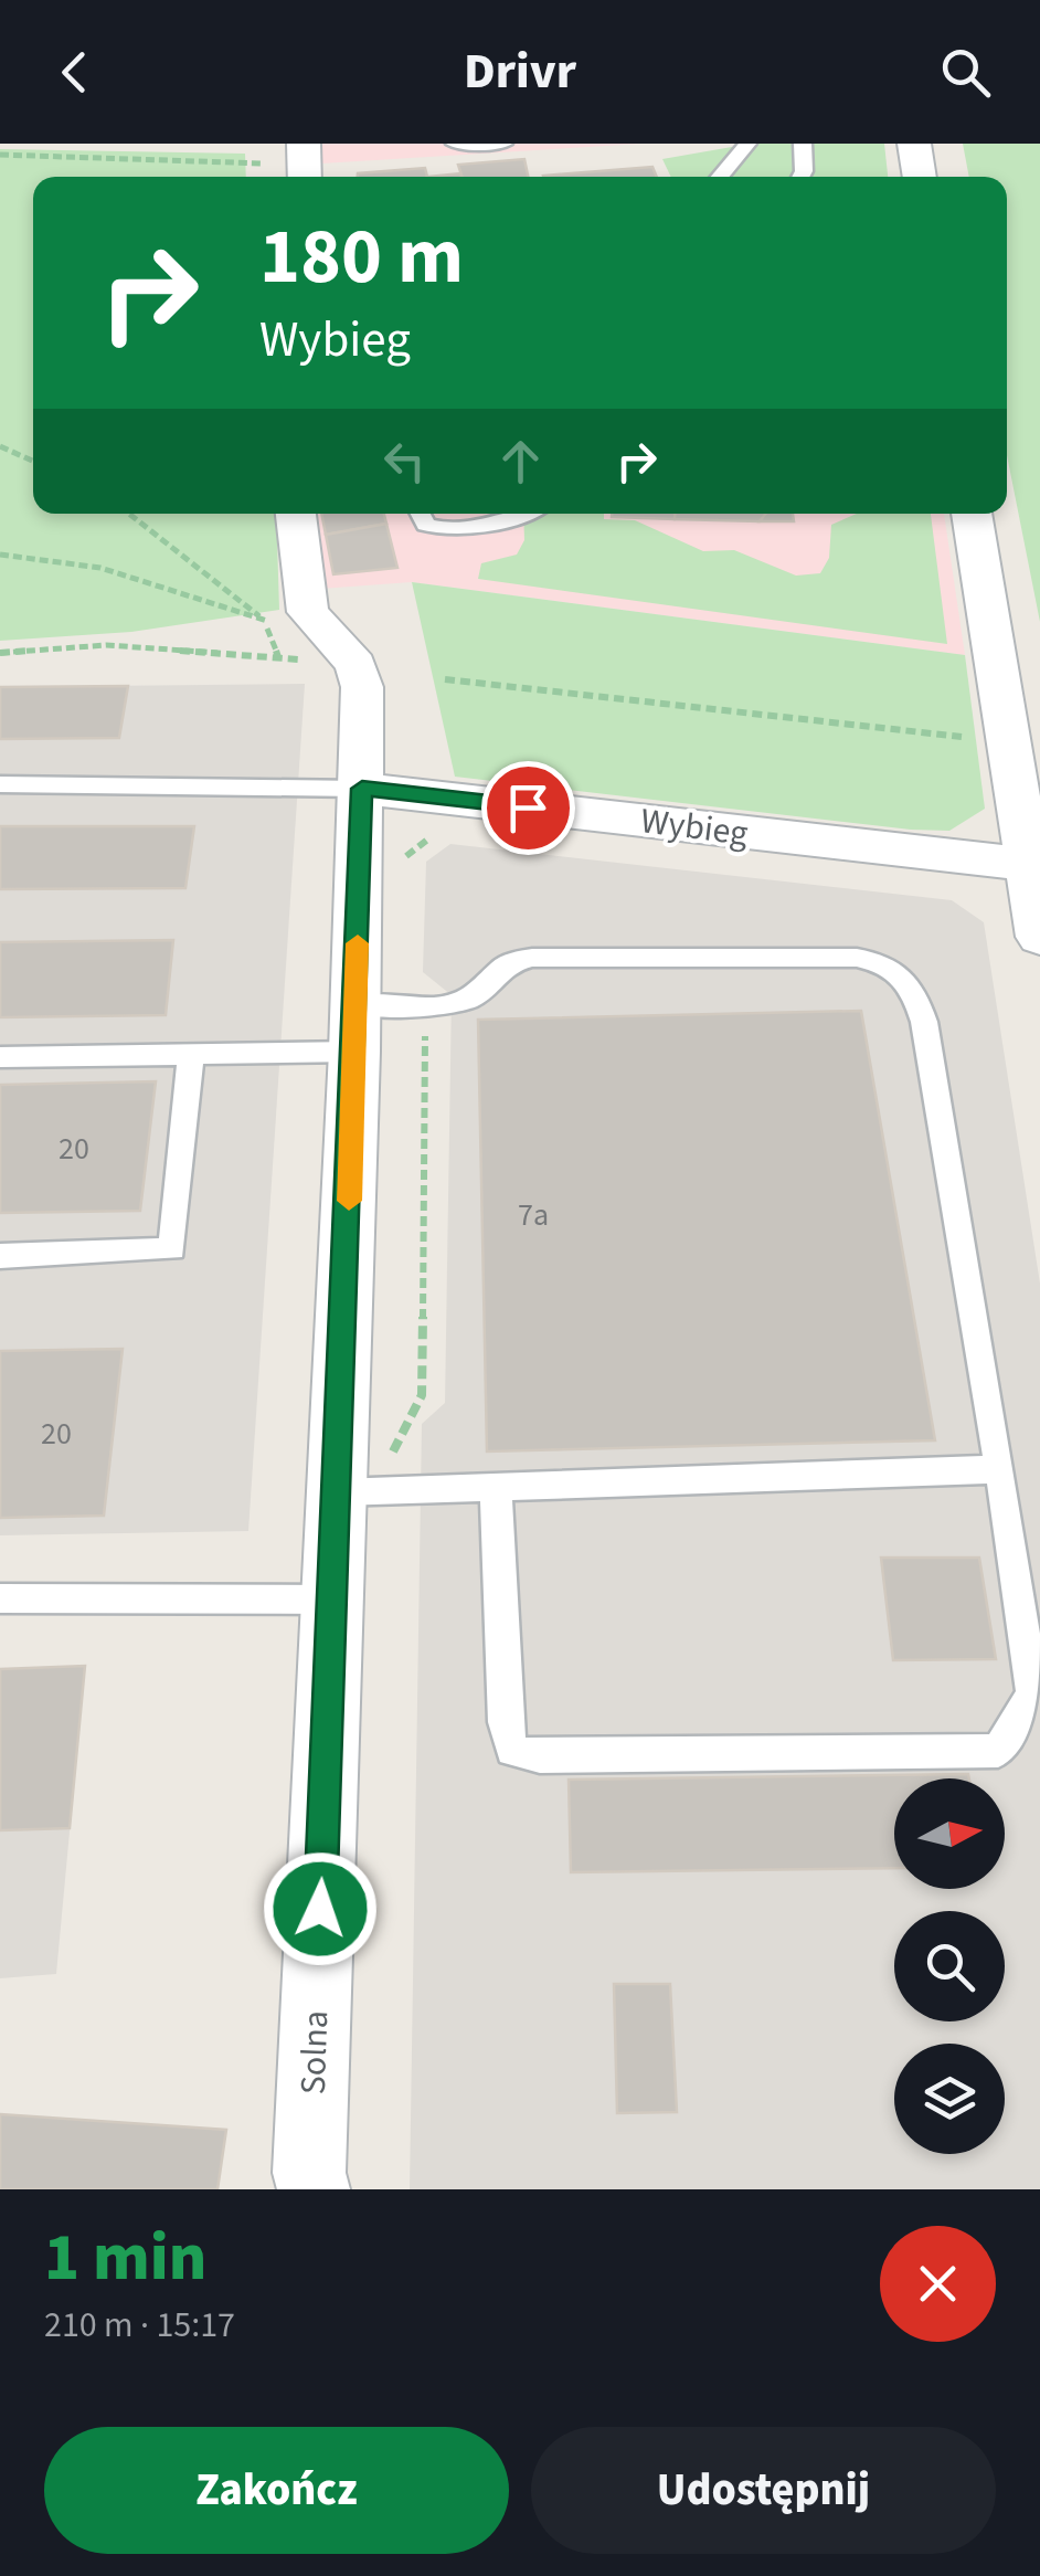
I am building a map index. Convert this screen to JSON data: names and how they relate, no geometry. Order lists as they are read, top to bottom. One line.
{"streets":{"street":["Wybieg","Solna"]},"crossings":[["Wybieg","Solna"]],"house_numbers":["20","7a","20"],"north":"right","page":{"header":"Drivr","turn":["180 m","Wybieg"],"heading":["1 min","210 m · 15:17"],"buttons":["Zakończ","Udostępnij"]}}
